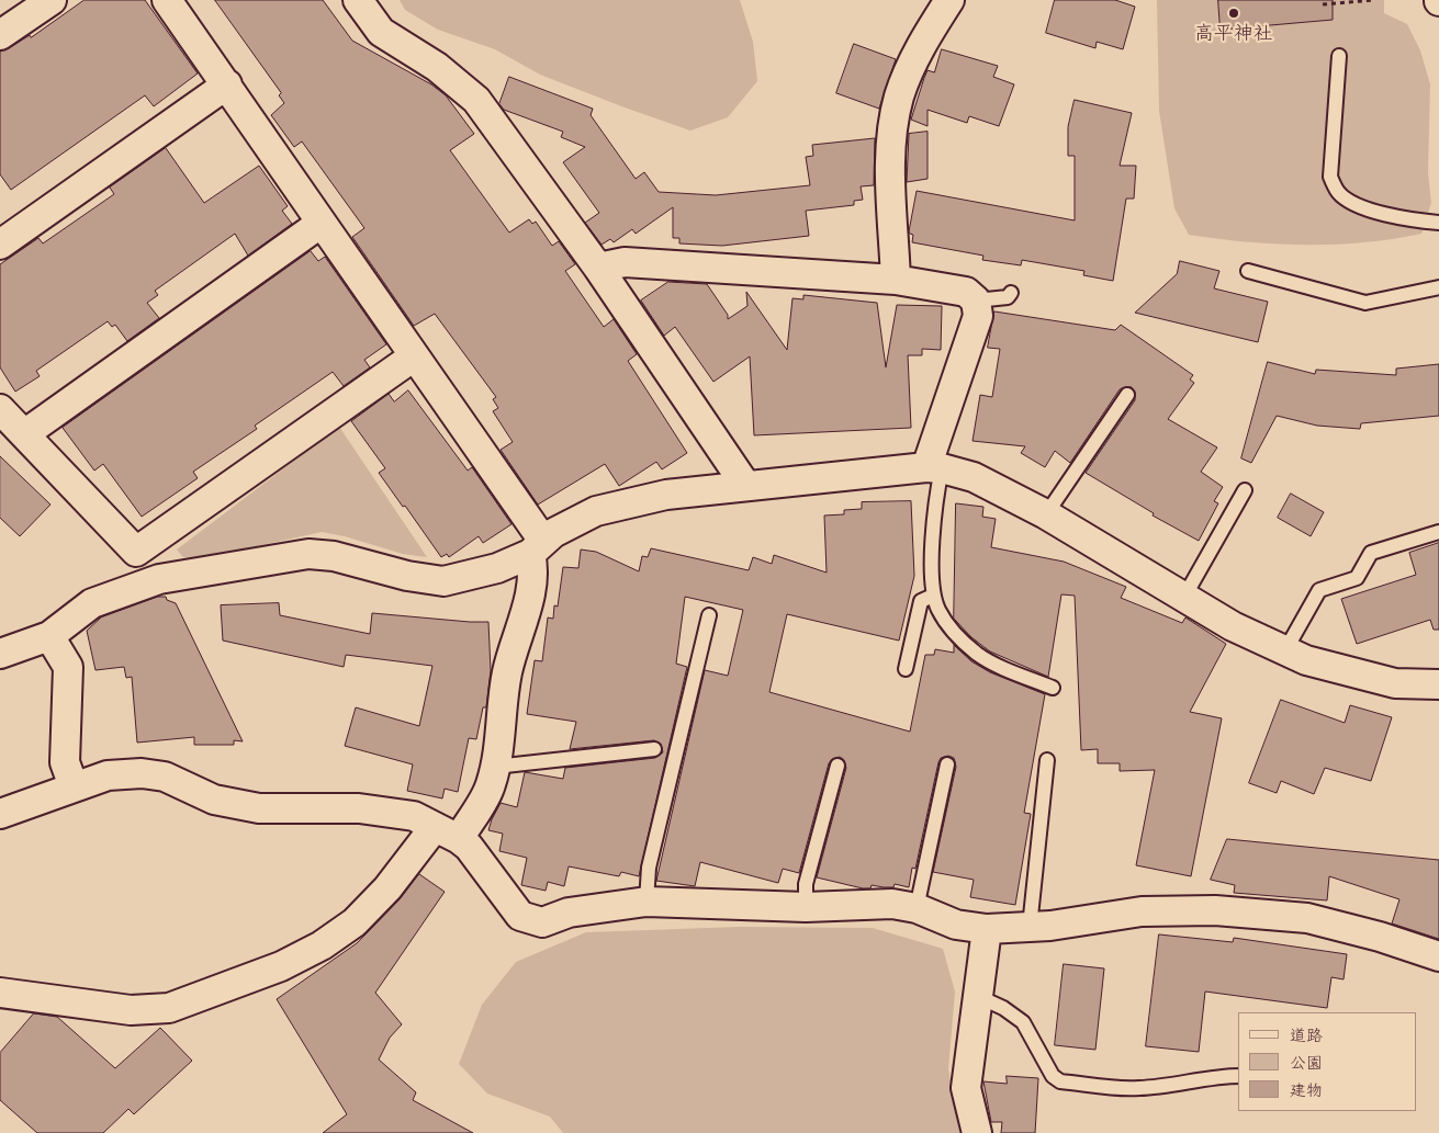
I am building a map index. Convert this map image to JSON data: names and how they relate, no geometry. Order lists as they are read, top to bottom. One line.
{"places":["高平神社"],"legend":["道路","公園","建物"]}
